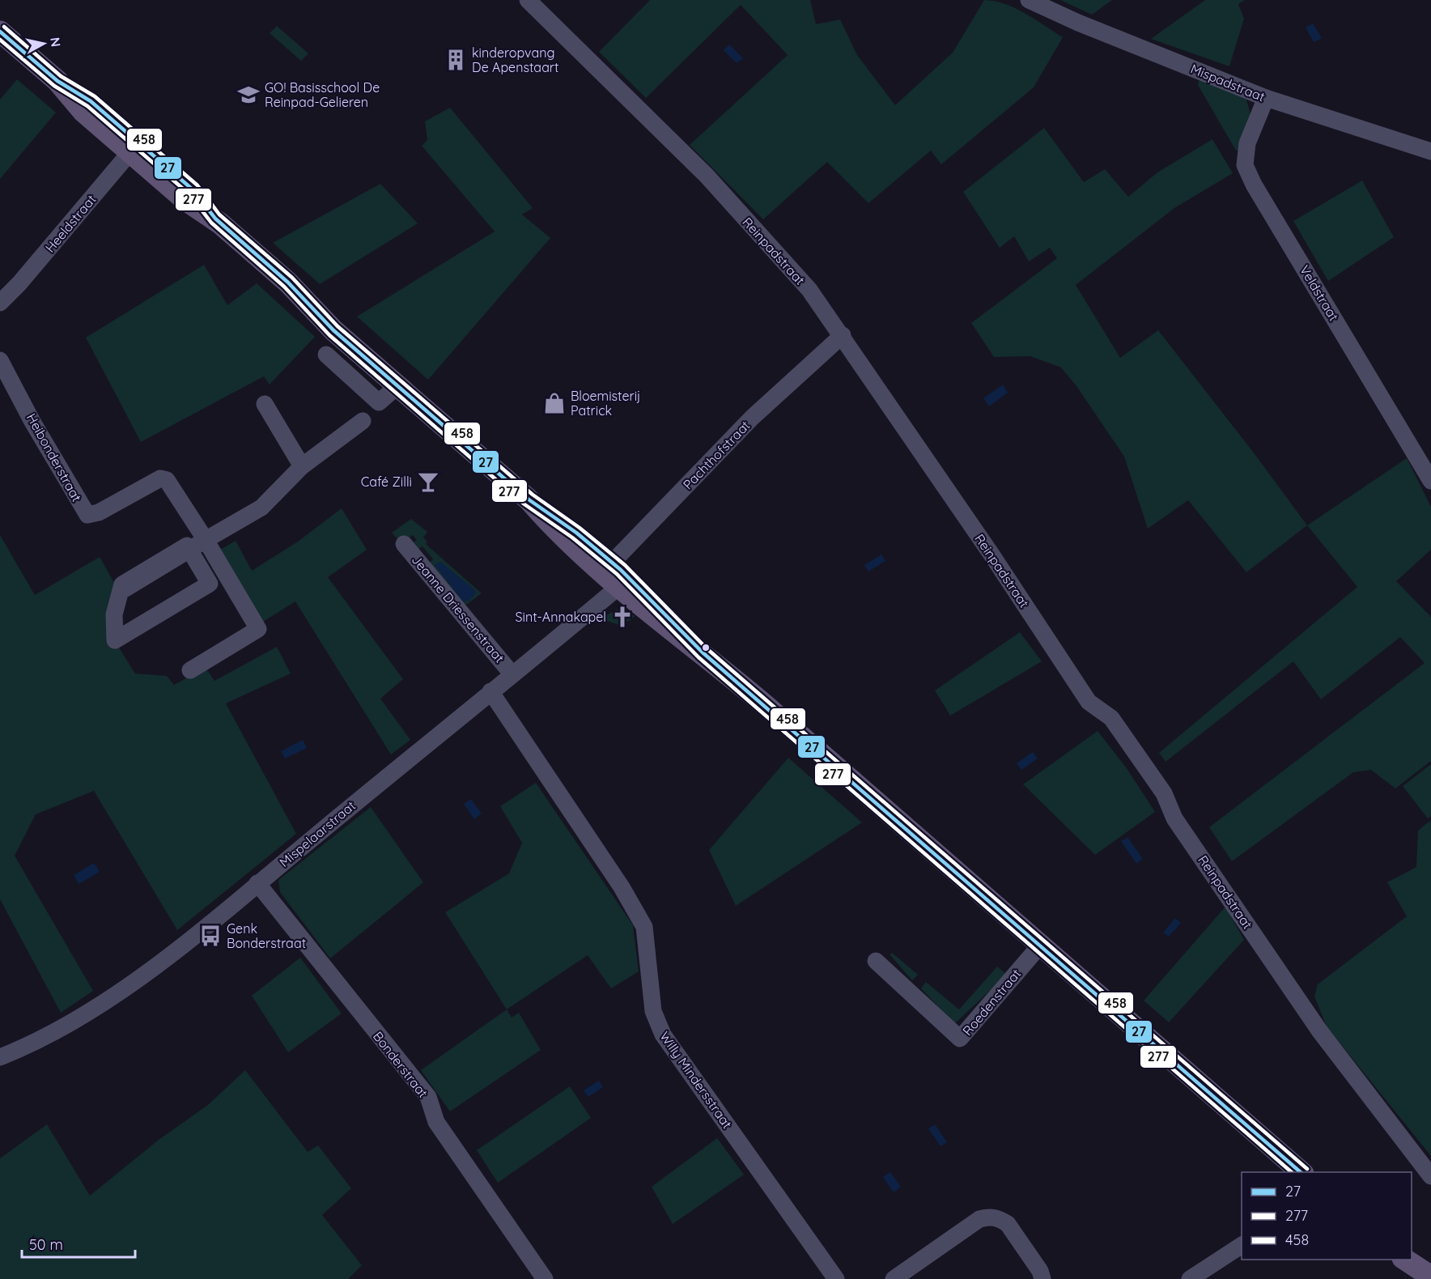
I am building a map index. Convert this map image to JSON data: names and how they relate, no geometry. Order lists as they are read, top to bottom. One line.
{"streets":{"street":["Mispadstraat","Heeldstraat","Reinpadstraat","Veldstraat","Pachthofstraat","Heibonderstraat","Jeanne Driessenstraat","Mispelaarstraat","Roedenstraat","Bonderstraat","Willy Mindersstraat"]},"crossings":[["Mispadstraat","Veldstraat"],["Reinpadstraat","Pachthofstraat"],["Jeanne Driessenstraat","Mispelaarstraat"],["Mispelaarstraat","Bonderstraat"],["Mispelaarstraat","Willy Mindersstraat"]],"places":{"building":["kinderopvang De Apenstaart"],"school or university":["GO! Basisschool De Reinpad-Gelieren"],"shop":["Bloemisterij Patrick"],"bar":["Café Zilli"],"church":["Sint-Annakapel"],"bus stop":["Genk Bonderstraat"]},"lines":["transit line 458","transit line 27","transit line 277"],"legend":["27","277","458"],"scale_bar":"50 m","north":"right"}
